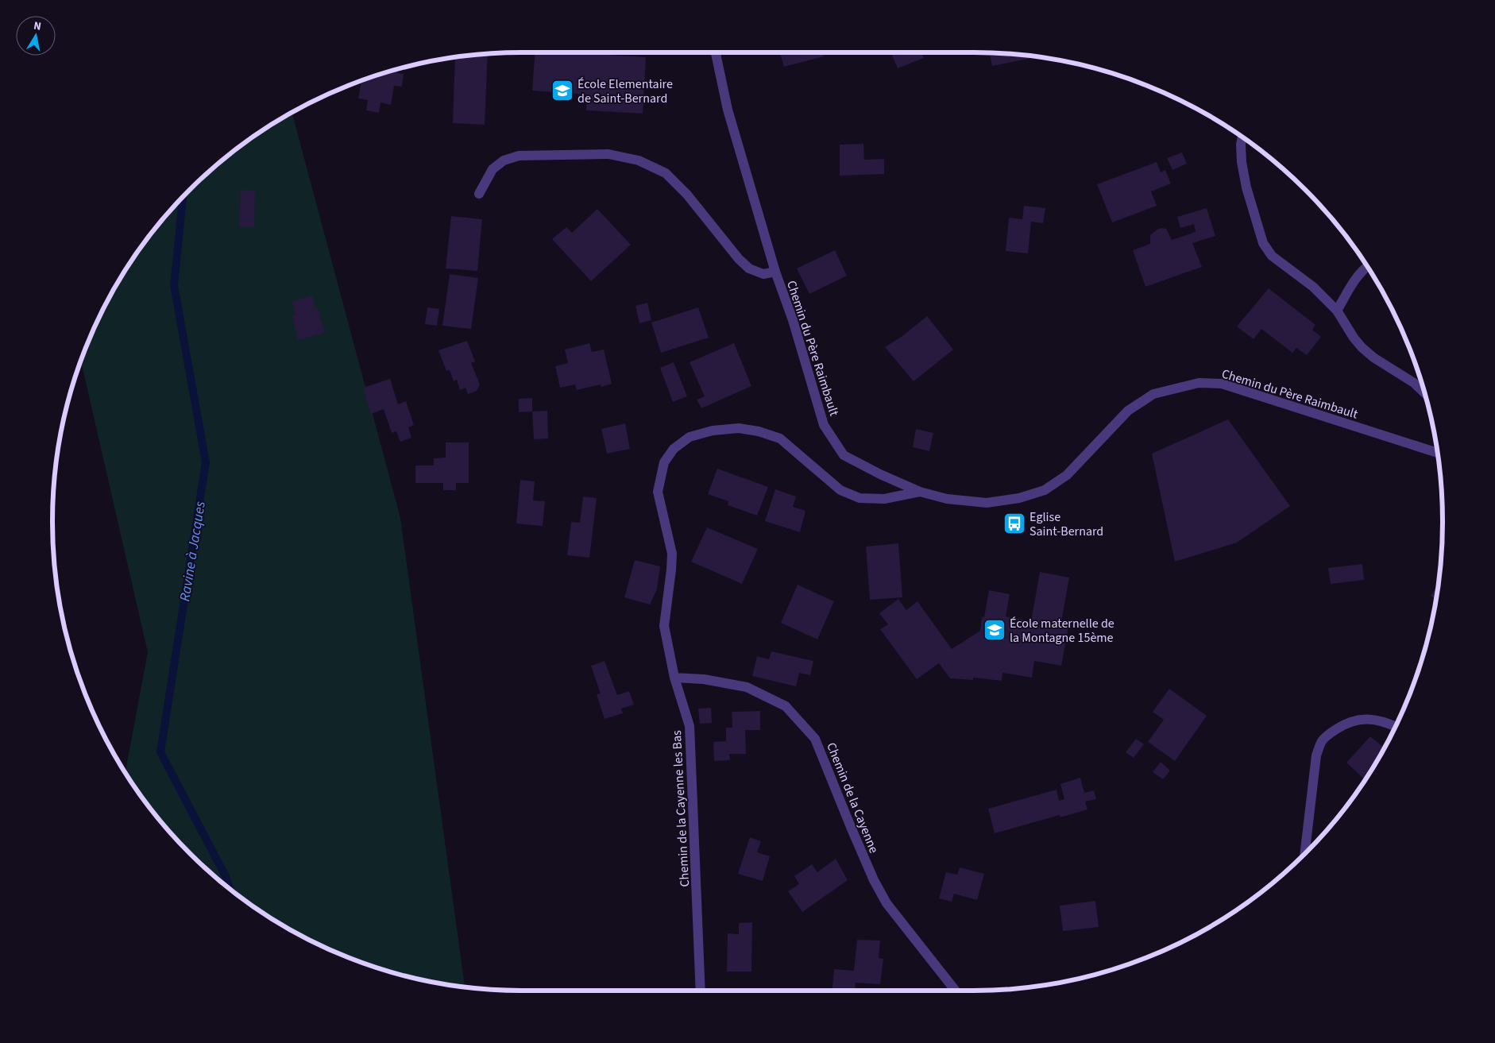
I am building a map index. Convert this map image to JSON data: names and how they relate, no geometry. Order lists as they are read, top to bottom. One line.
{"streets":{"street":["Chemin du Père Raimbault","Chemin de la Cayenne","Chemin de la Cayenne les Bas"]},"crossings":[["Chemin du Père Raimbault","Chemin de la Cayenne les Bas"],["Chemin de la Cayenne","Chemin de la Cayenne les Bas"]],"water":["Ravine à Jacques"],"places":{"school or university":["École Elementaire de Saint-Bernard","École maternelle de la Montagne 15ème"],"bus stop":["Eglise Saint-Bernard"]},"north":"top"}
